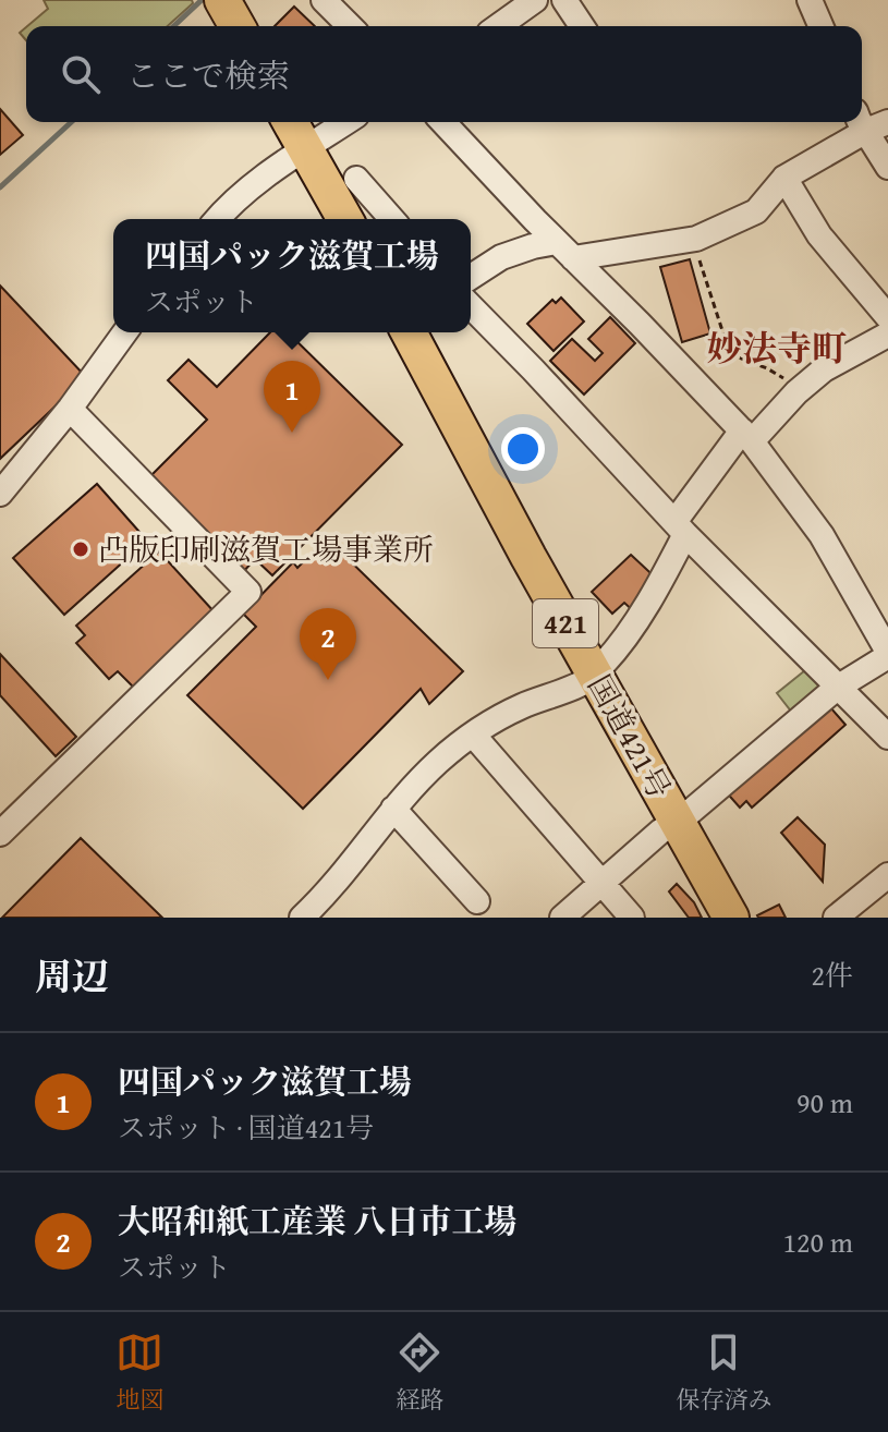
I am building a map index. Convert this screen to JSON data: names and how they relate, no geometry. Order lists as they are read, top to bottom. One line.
{"streets":{"highway":["421","国道421号"]},"districts":["妙法寺町"],"places":["凸版印刷滋賀工場事業所"],"page":{"search":"ここで検索","popup":["四国パック滋賀工場","スポット"],"pins":["1","2"],"heading":["周辺","2件"],"list":[{"mark":"1","name":"四国パック滋賀工場","note":"スポット · 国道421号","value":"90 m"},{"mark":"2","name":"大昭和紙工産業 八日市工場","note":"スポット","value":"120 m"}],"nav":["地図","経路","保存済み"]}}
